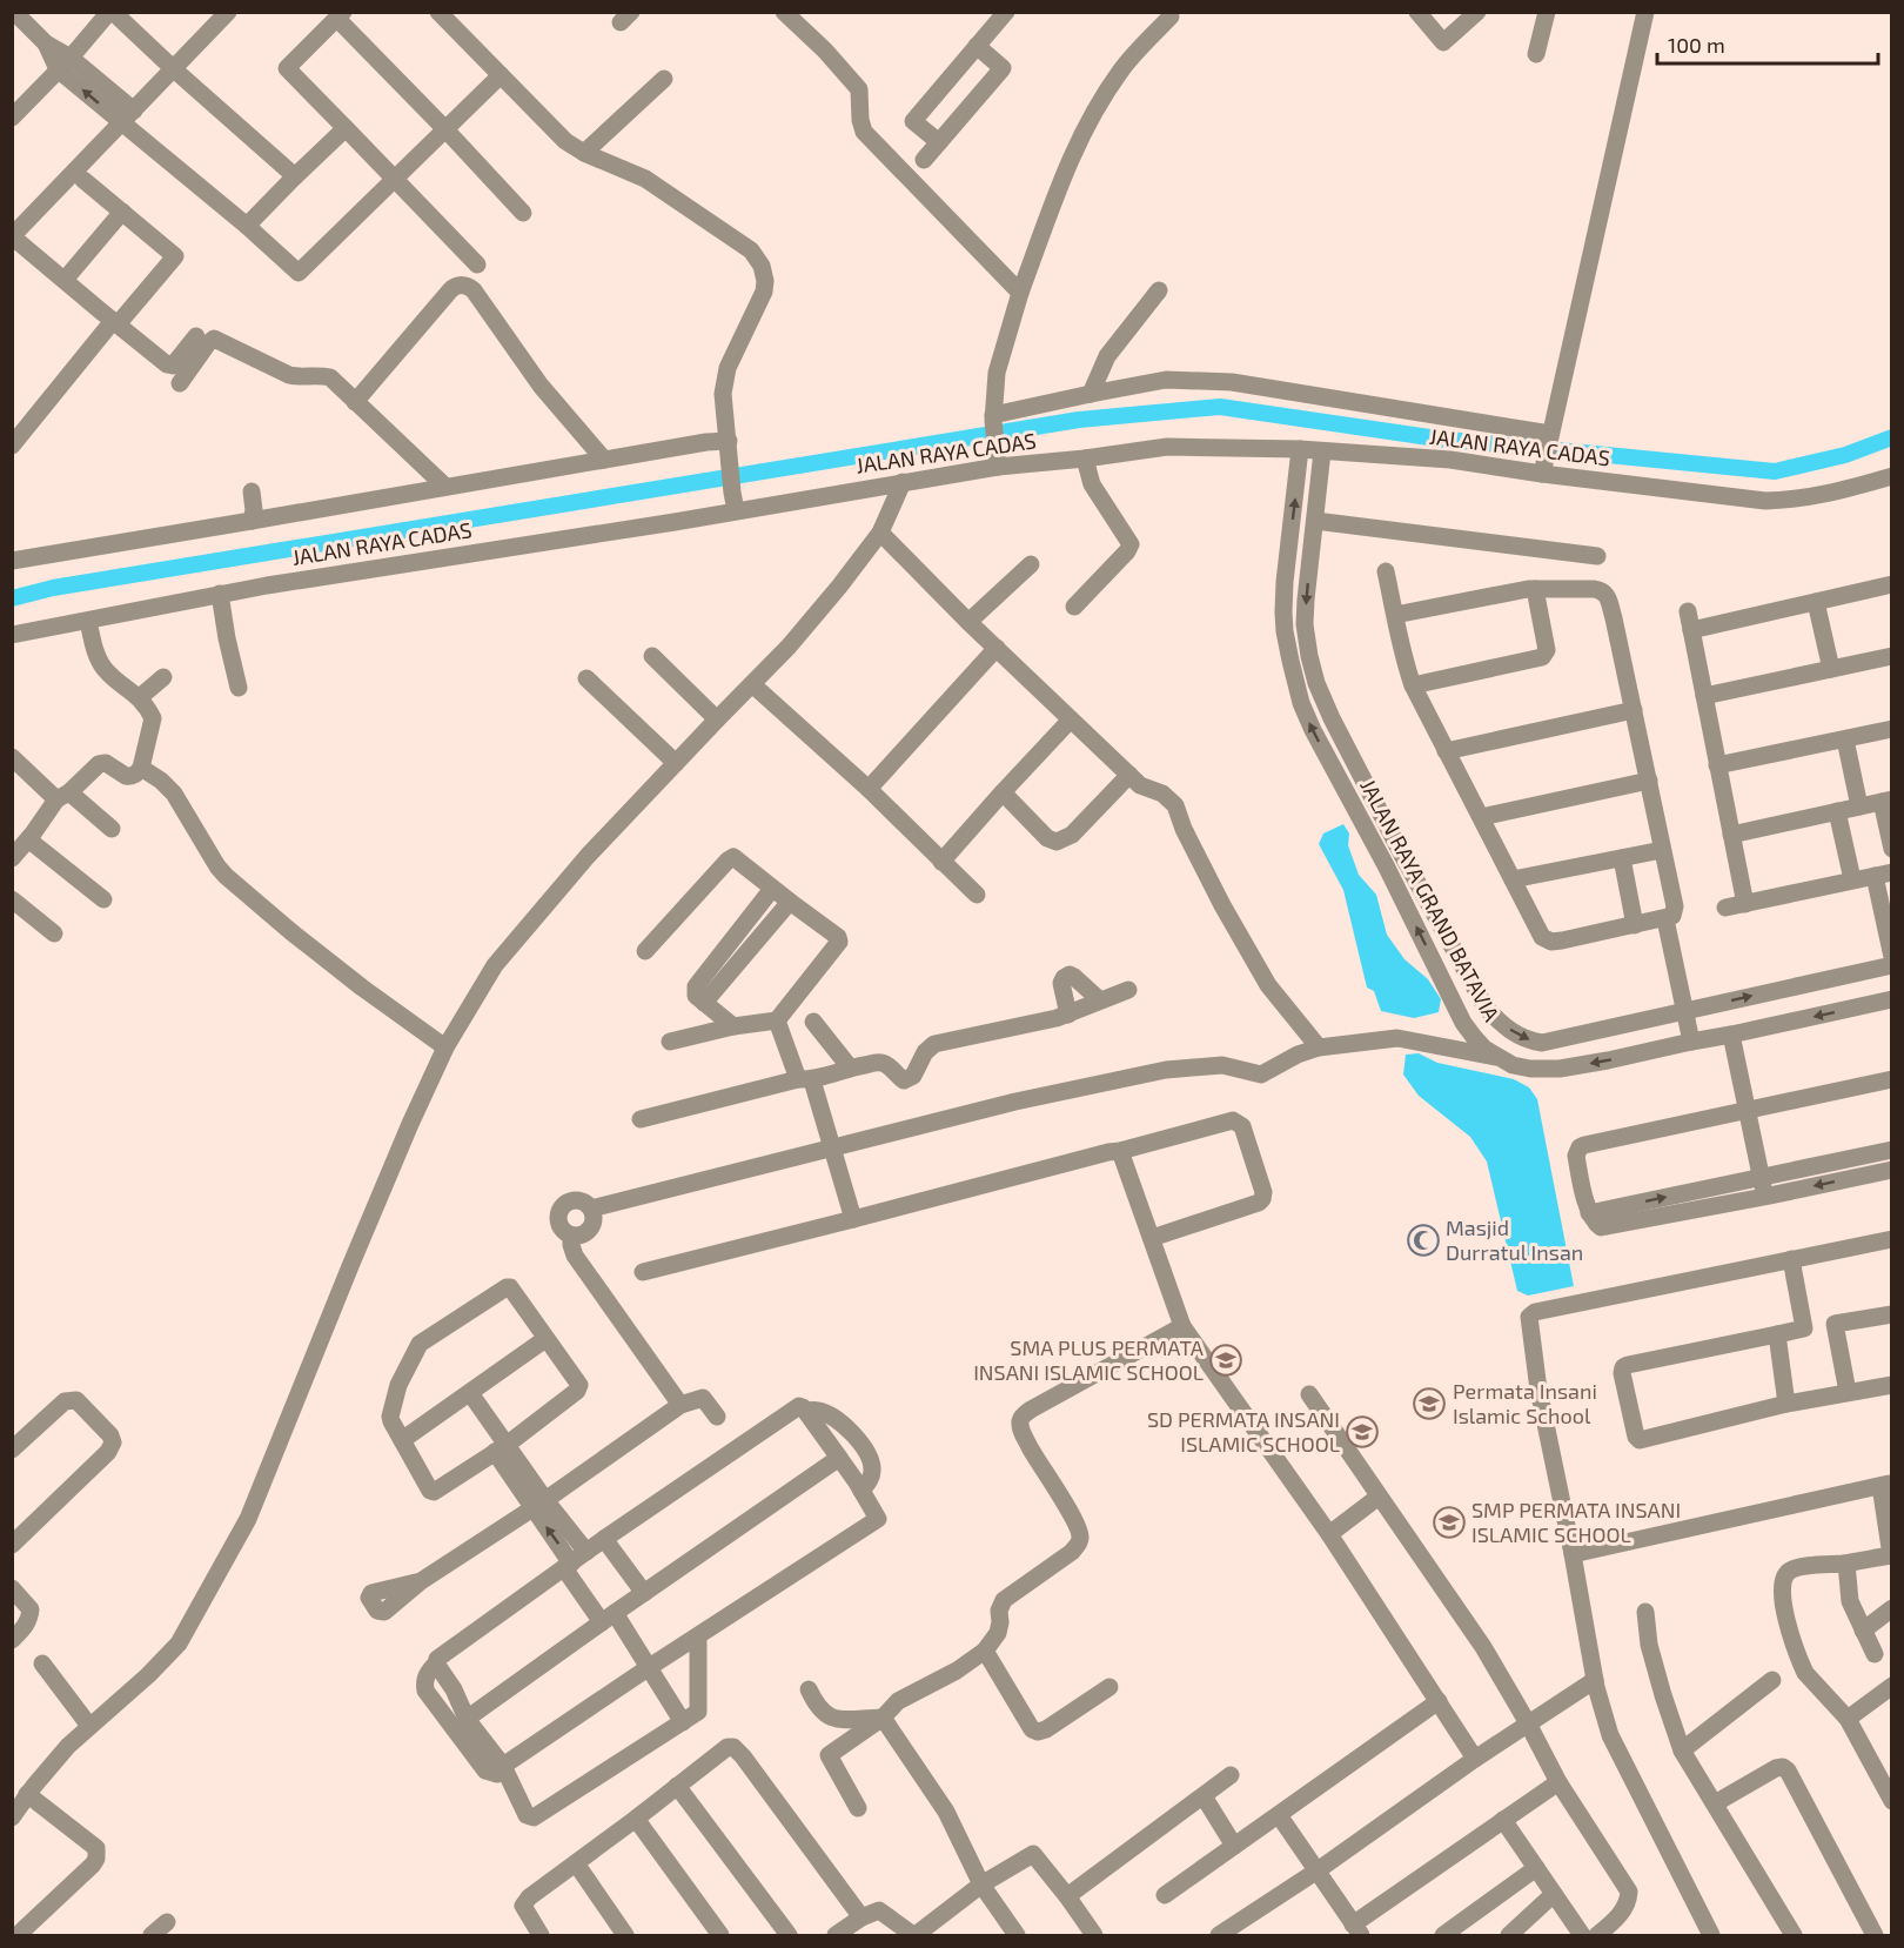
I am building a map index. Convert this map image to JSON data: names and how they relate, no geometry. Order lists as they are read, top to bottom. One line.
{"streets":{"street":["JALAN RAYA CADAS","JALAN RAYA GRAND BATAVIA"]},"crossings":[["JALAN RAYA CADAS","JALAN RAYA GRAND BATAVIA"]],"places":{"mosque":["Masjid Durratul Insan"],"school or university":["SMA PLUS PERMATA INSANI ISLAMIC SCHOOL","Permata Insani Islamic School","SD PERMATA INSANI ISLAMIC SCHOOL","SMP PERMATA INSANI ISLAMIC SCHOOL"]},"scale_bar":"100 m"}
